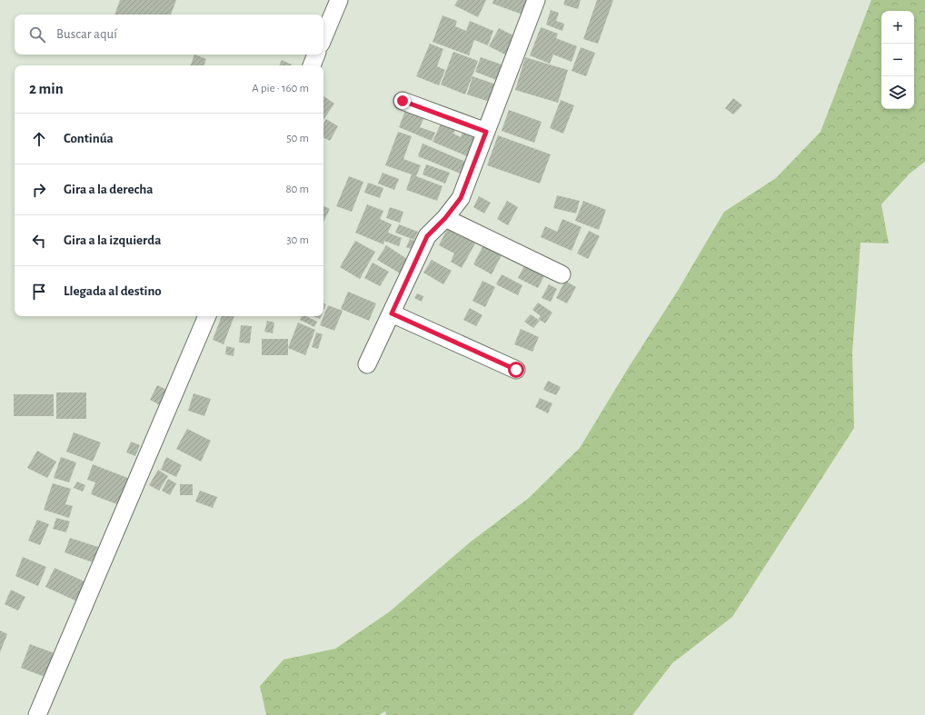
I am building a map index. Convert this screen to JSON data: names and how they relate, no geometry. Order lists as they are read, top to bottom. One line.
{"page":{"map_buttons":["+","−"],"search":"Buscar aquí","heading":["2 min","A pie · 160 m"],"list":[["Continúa","50 m"],["Gira a la derecha","80 m"],["Gira a la izquierda","30 m"],"Llegada al destino"]}}
